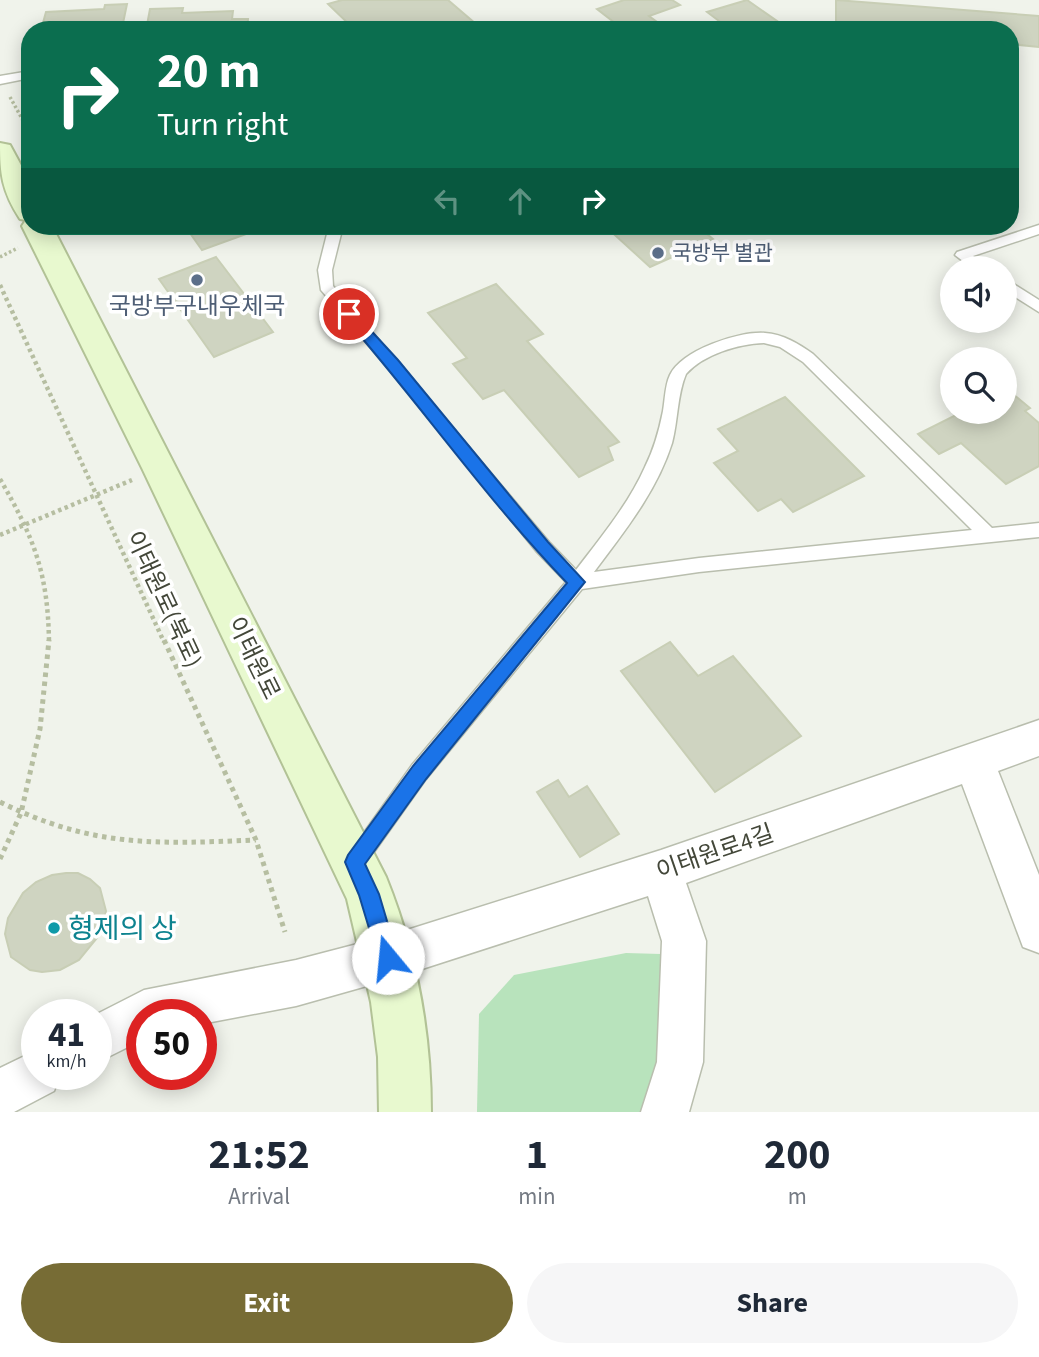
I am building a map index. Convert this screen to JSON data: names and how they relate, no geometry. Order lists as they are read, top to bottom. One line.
{"streets":{"main road":["이태원로"],"street":["이태원로4길"],"path":["이태원로(북로)"]},"crossings":[["이태원로","이태원로4길"]],"places":["국방부 별관","국방부구내우체국","형제의 상"],"page":{"turn":["20 m","Turn right"],"speed":"41 km/h","limit":"50","eta":["21:52","Arrival","1","min","200","m"],"buttons":["Exit","Share"]}}
